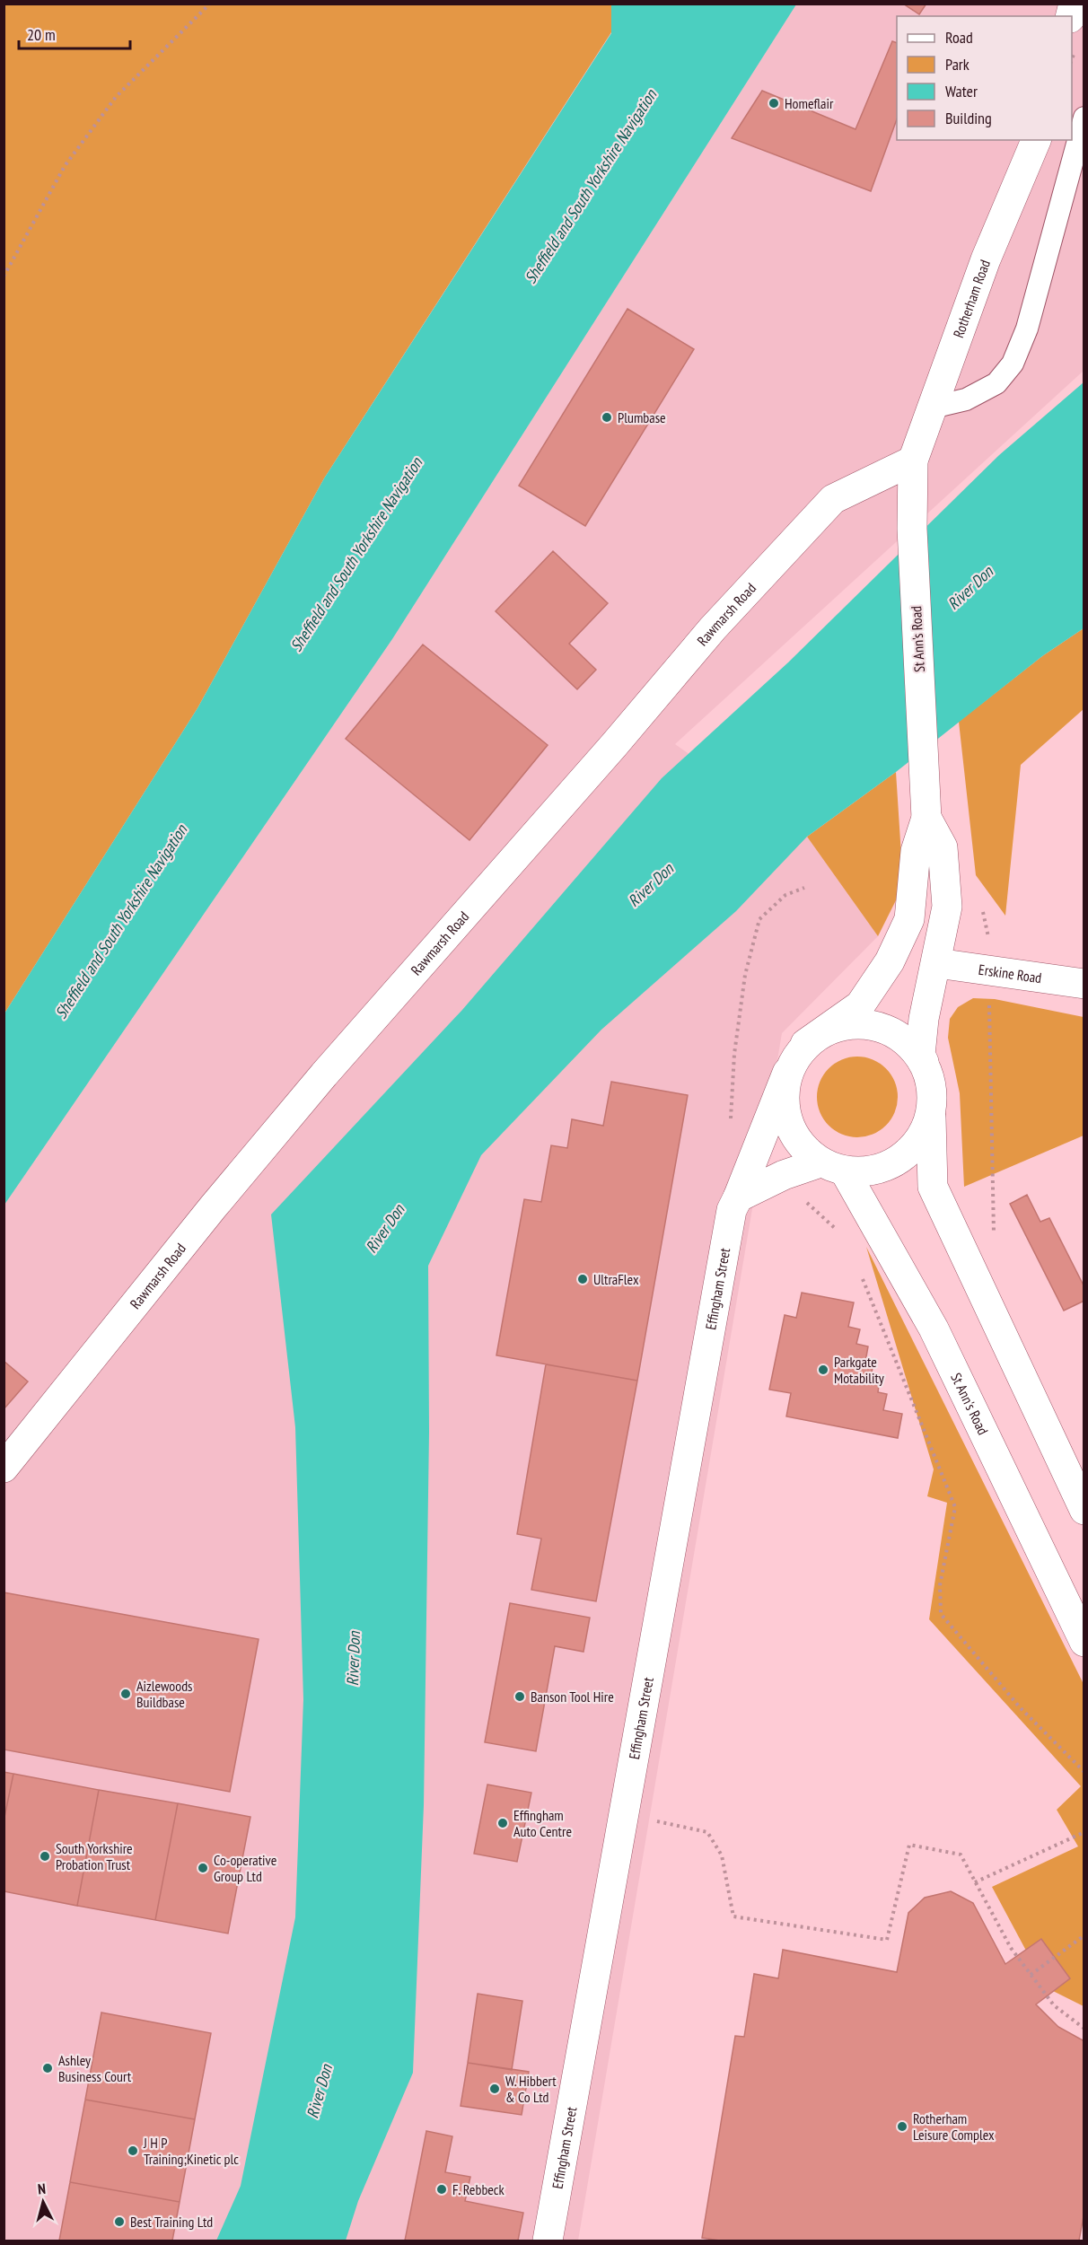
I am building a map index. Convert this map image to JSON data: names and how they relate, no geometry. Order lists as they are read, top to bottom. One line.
{"streets":{"street":["Rotherham Road","Rawmarsh Road","St Ann's Road","Erskine Road","Effingham Street"]},"crossings":[["Rotherham Road","Rawmarsh Road"],["Rotherham Road","St Ann's Road"],["Rawmarsh Road","St Ann's Road"],["St Ann's Road","Erskine Road"],["St Ann's Road","Effingham Street"]],"water":["Sheffield and South Yorkshire Navigation","River Don"],"places":["Homeflair","Plumbase","UltraFlex","Parkgate Motability","Aizlewoods Buildbase","Banson Tool Hire","Effingham Auto Centre","South Yorkshire Probation Trust","Co-operative Group Ltd","Ashley Business Court","W. Hibbert & Co Ltd","Rotherham Leisure Complex","J H P Training;Kinetic plc","F. Rebbeck","Best Training Ltd"],"legend":["Road","Park","Water","Building"],"scale_bar":"20 m","north":"top"}
